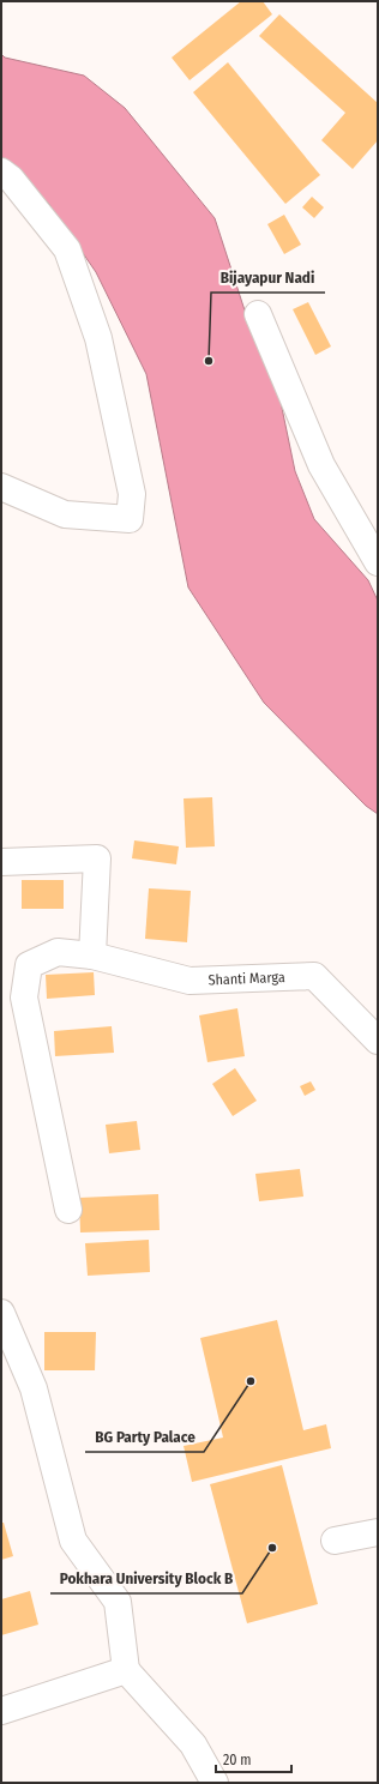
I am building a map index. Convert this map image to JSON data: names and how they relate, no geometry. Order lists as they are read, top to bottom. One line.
{"streets":{"street":["Shanti Marga"]},"places":["Bijayapur Nadi","BG Party Palace","Pokhara University Block B"],"scale_bar":"20 m"}
